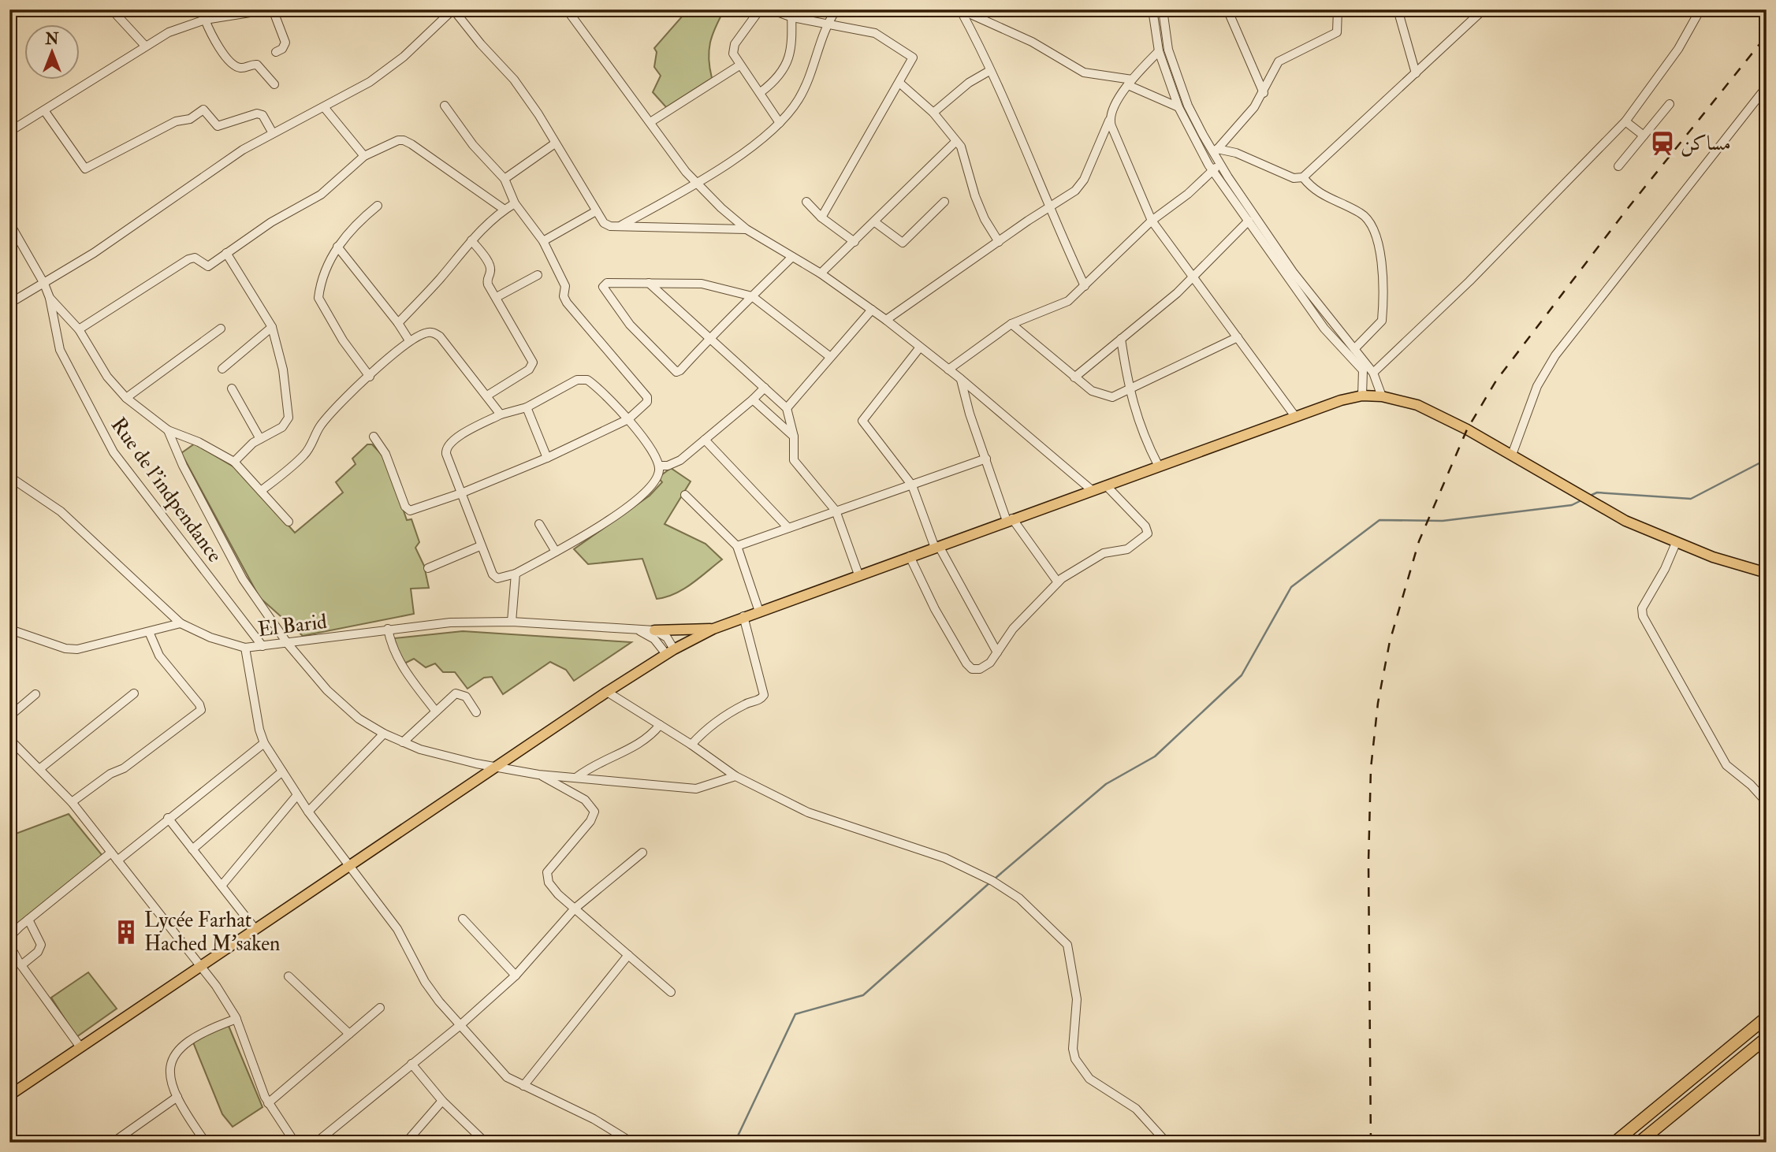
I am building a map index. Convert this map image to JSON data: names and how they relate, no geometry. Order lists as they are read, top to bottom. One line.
{"streets":{"street":["Rue de l'indpendance","El Barid"]},"crossings":[["Rue de l'indpendance","El Barid"]],"places":{"station":["مساكن"],"building":["Lycée Farhat Hached M'saken"]},"north":"top"}
